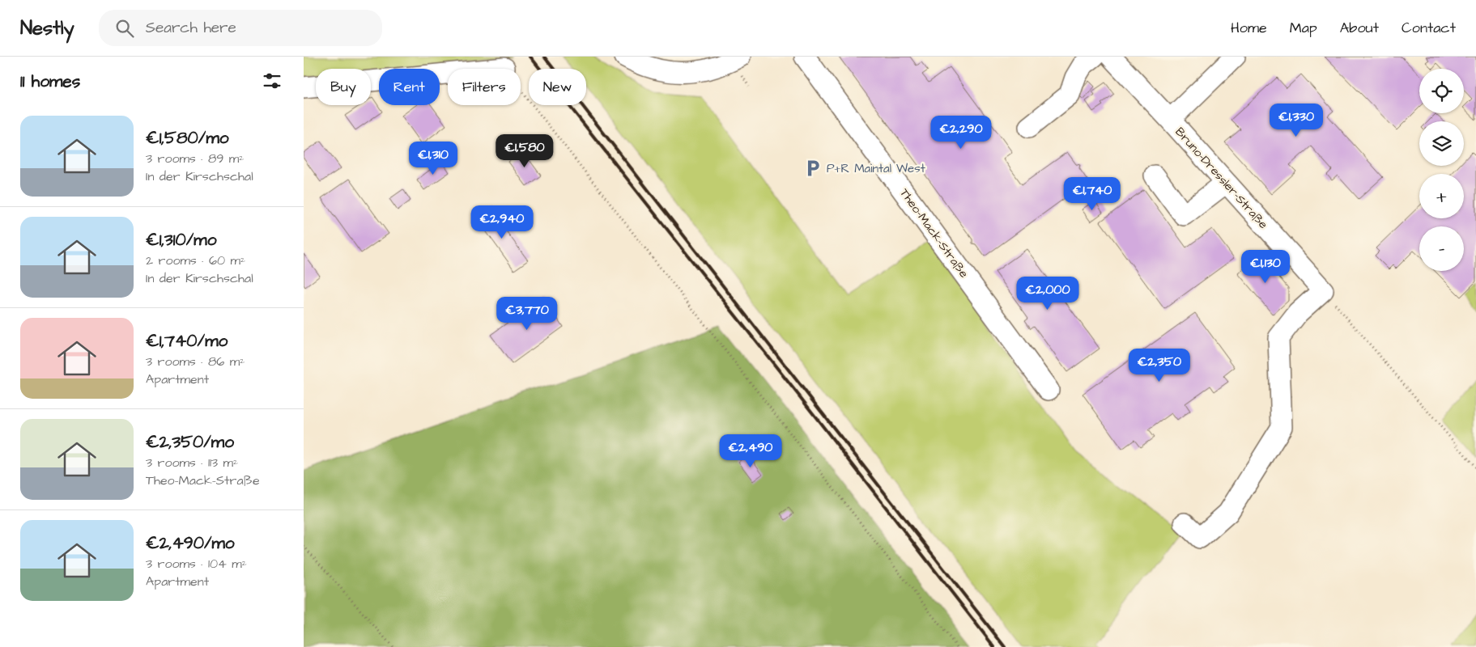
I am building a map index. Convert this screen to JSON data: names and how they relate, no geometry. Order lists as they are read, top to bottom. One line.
{"streets":{"street":["Bruno-Dressler-Straße","Theo-Mack-Straße"]},"places":{"parking":["P+R Maintal West"]},"page":{"header":"Nestly","search":"Search here","nav":["Home","Map","About","Contact"],"heading":"11 homes","map_buttons":["+","−"],"chip":["Buy","Rent","Filters","New"],"price":["€1,330","€2,290","€1,580","€1,310","€1,740","€2,940","€1,130","€2,000","€3,770","€2,350","€2,490"],"list":[{"name":"€1,580/mo","note":"3 rooms · 89 m² · In der Kirschschal"},{"name":"€1,310/mo","note":"2 rooms · 60 m² · In der Kirschschal"},{"name":"€1,740/mo","note":"3 rooms · 86 m² · Apartment"},{"name":"€2,350/mo","note":"3 rooms · 113 m² · Theo-Mack-Straße"},{"name":"€2,490/mo","note":"3 rooms · 104 m² · Apartment"}]}}
